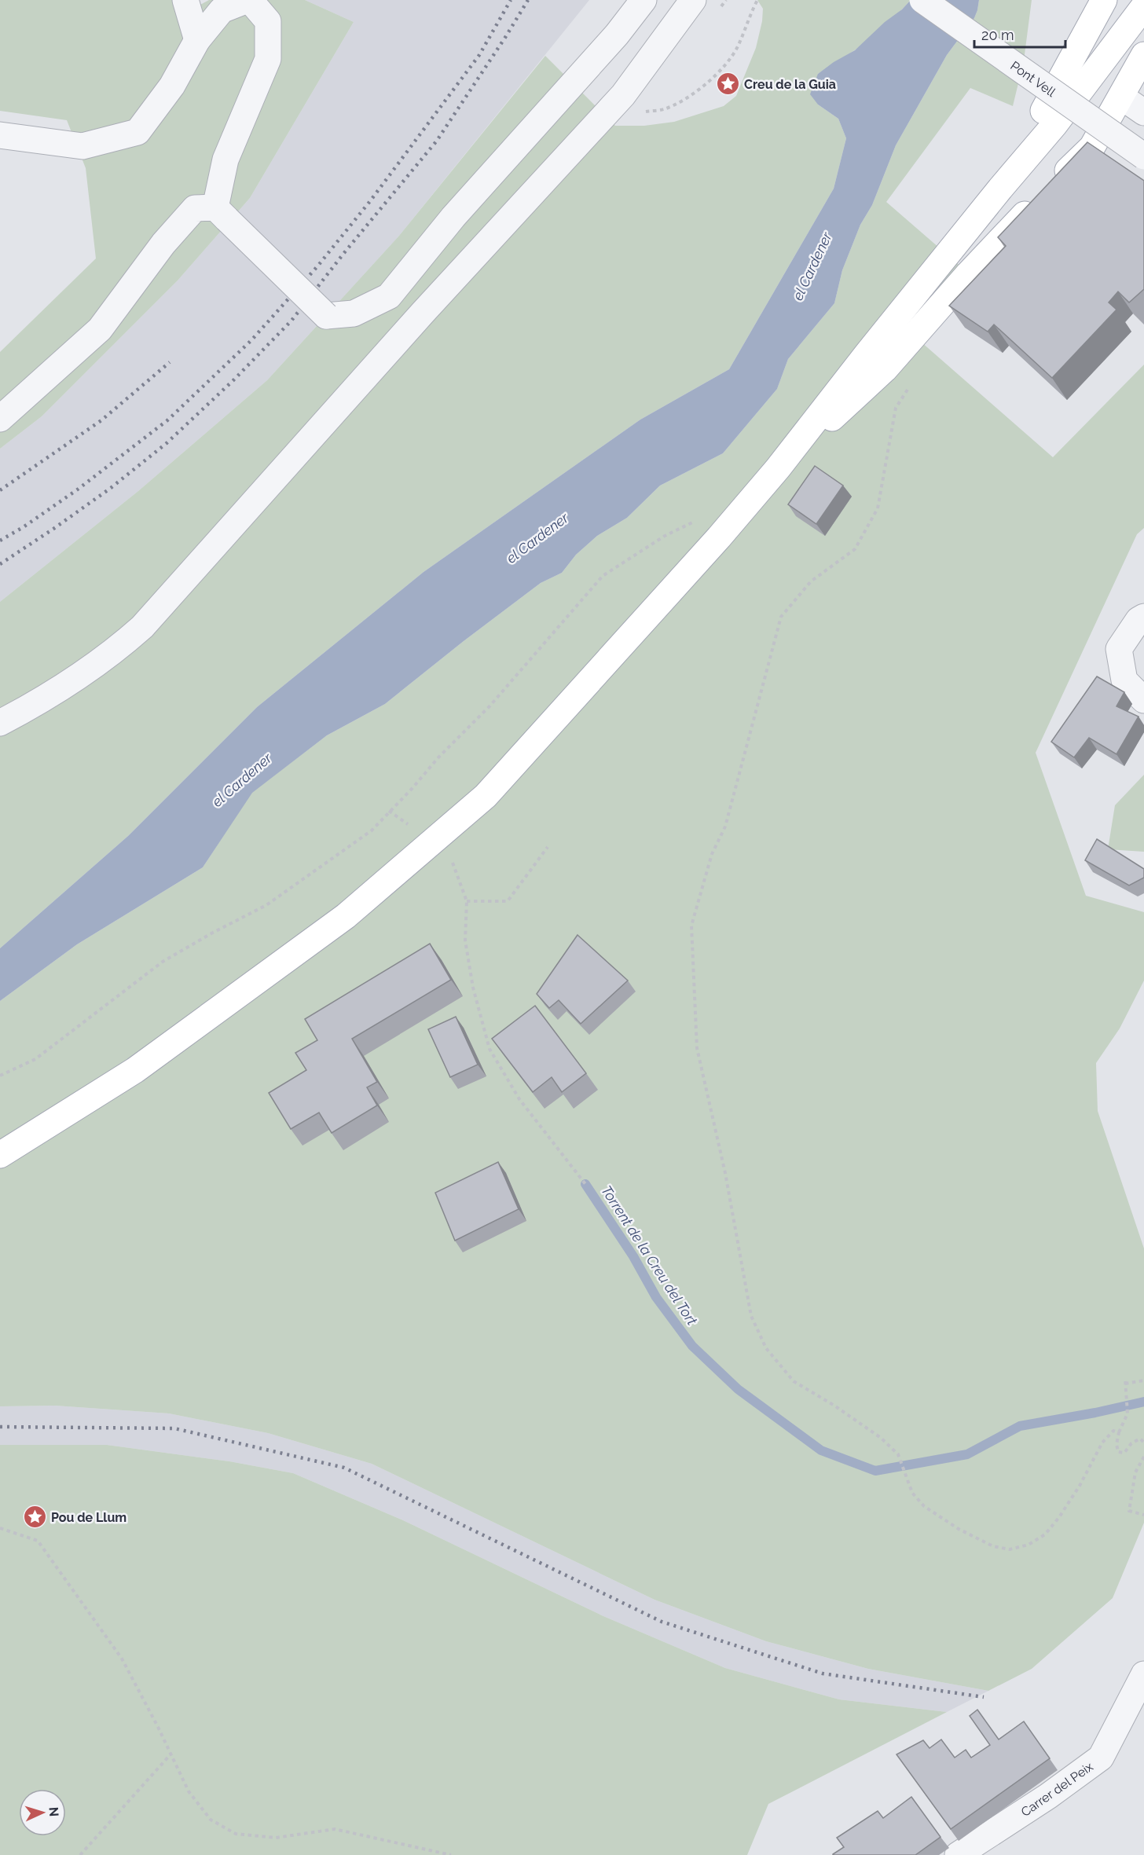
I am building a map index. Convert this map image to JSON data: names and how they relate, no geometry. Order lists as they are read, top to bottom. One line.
{"streets":{"street":["Pont Vell","Carrer del Peix"]},"water":["el Cardener","Torrent de la Creu del Tort"],"places":{"place":["Creu de la Guia","Pou de Llum"]},"scale_bar":"20 m","north":"right"}
